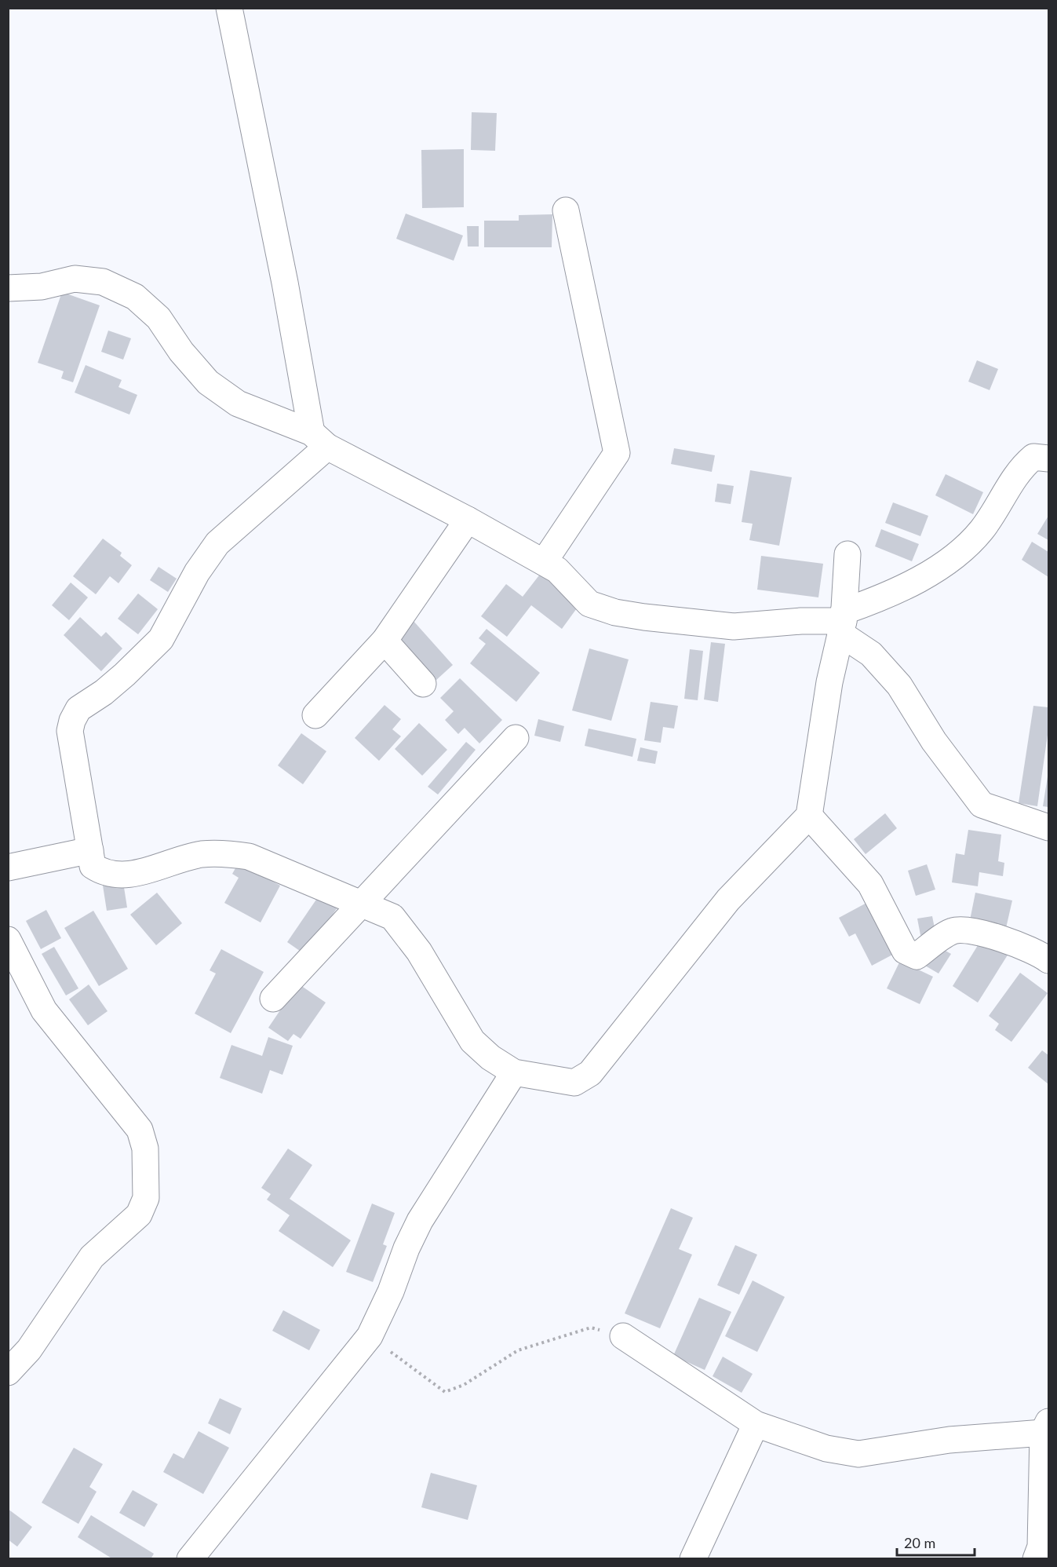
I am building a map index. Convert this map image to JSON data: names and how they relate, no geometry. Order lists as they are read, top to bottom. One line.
{"scale_bar":"20 m"}
